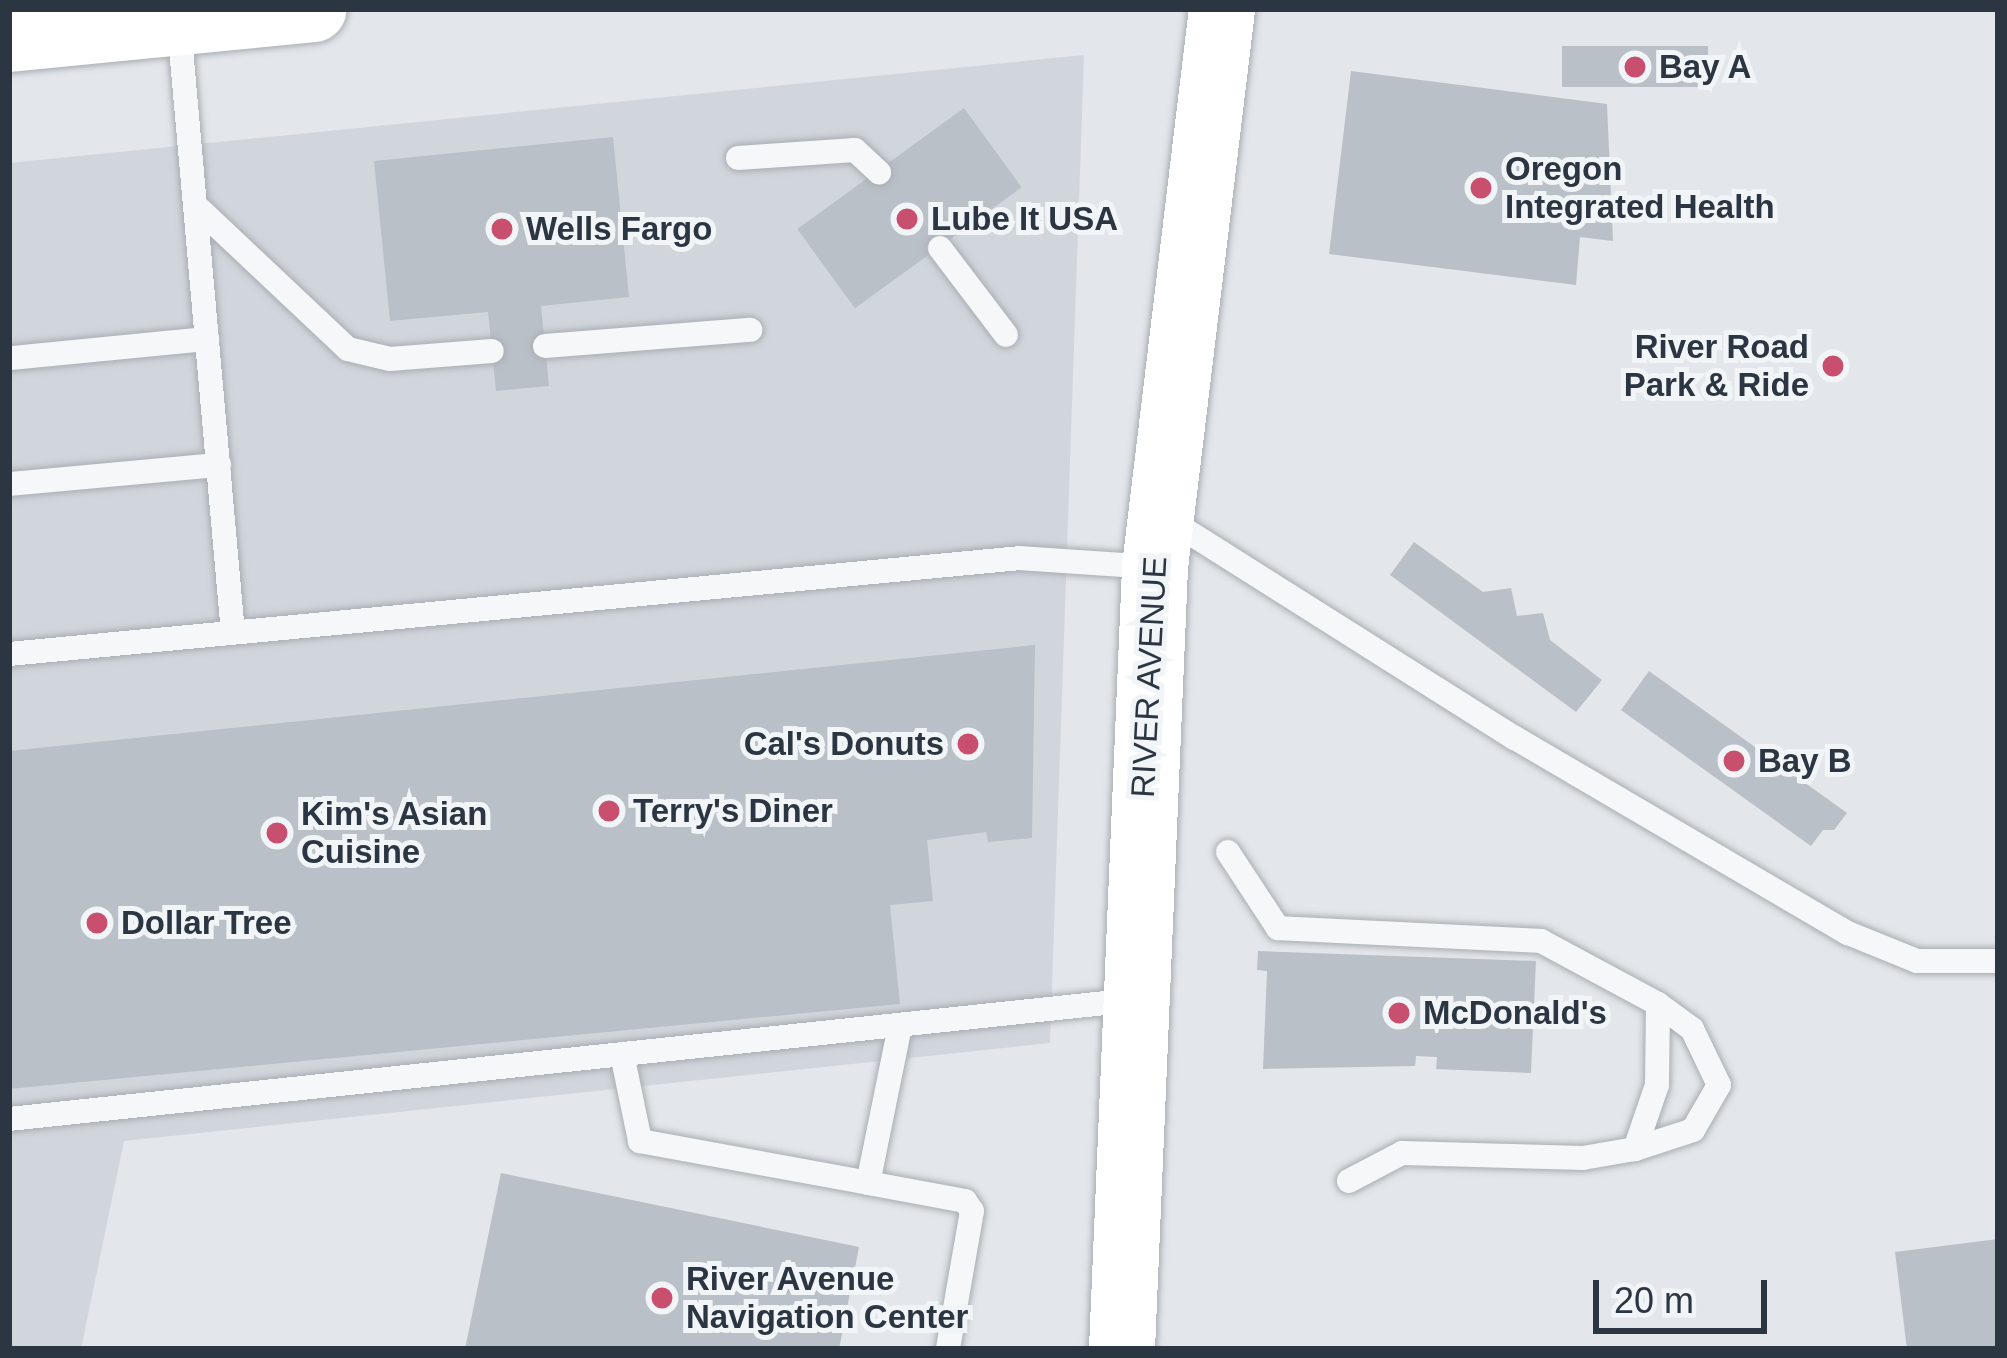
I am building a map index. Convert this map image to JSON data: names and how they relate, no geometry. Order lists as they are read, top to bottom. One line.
{"streets":{"street":["RIVER AVENUE"]},"places":["Bay A","Oregon Integrated Health","Lube It USA","Wells Fargo","River Road Park & Ride","Cal's Donuts","Bay B","Terry's Diner","Kim's Asian Cuisine","Dollar Tree","McDonald's","River Avenue Navigation Center"],"scale_bar":"20 m"}
